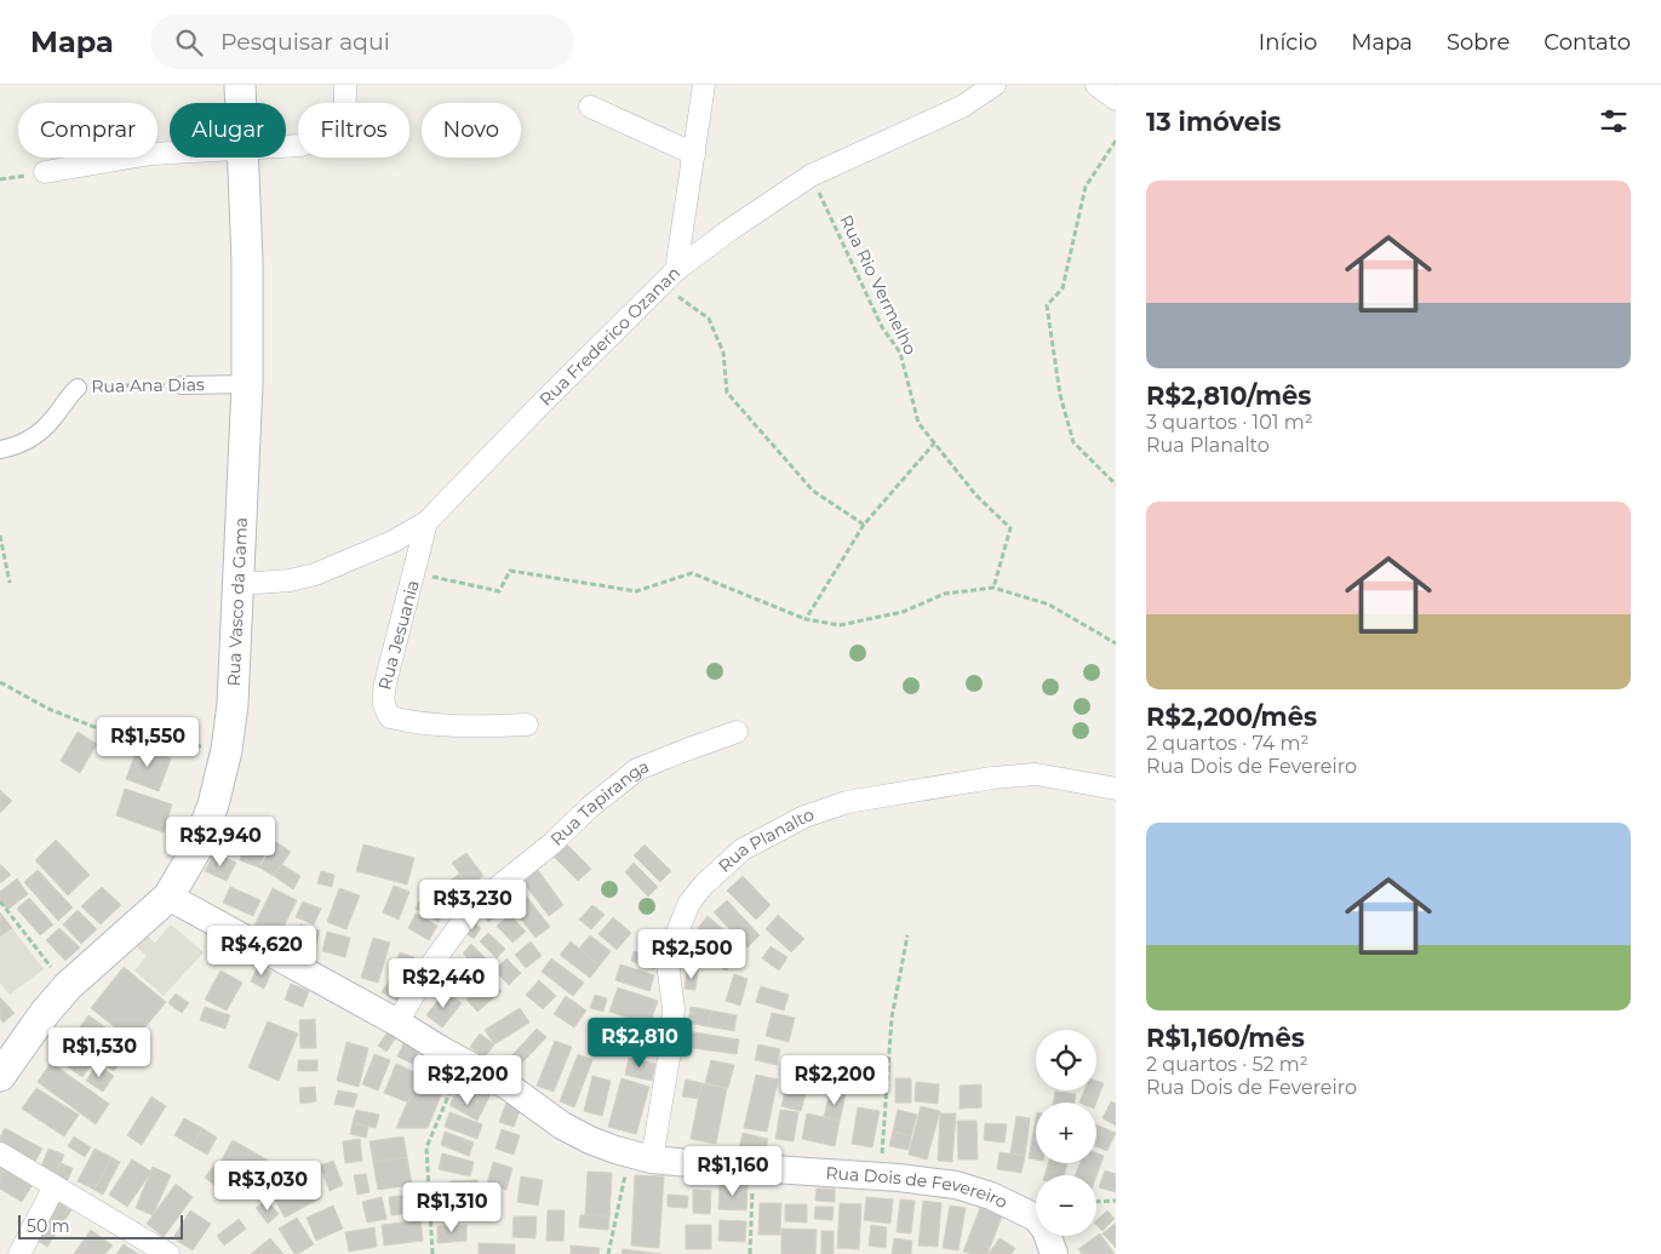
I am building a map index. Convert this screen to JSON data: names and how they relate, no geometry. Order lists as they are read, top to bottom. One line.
{"streets":{"main road":["Rua Vasco da Gama"],"street":["Rua Frederico Ozanan","Rua Ana Dias","Rua Jesuania","Rua Tapiranga","Rua Planalto","Rua Dois de Fevereiro"],"path":["Rua Rio Vermelho"]},"crossings":[["Rua Rio Vermelho","Rua Frederico Ozanan"],["Rua Frederico Ozanan","Rua Vasco da Gama"],["Rua Frederico Ozanan","Rua Jesuania"],["Rua Ana Dias","Rua Vasco da Gama"],["Rua Vasco da Gama","Rua Dois de Fevereiro"],["Rua Tapiranga","Rua Dois de Fevereiro"],["Rua Planalto","Rua Dois de Fevereiro"]],"scale_bar":"50 m","page":{"header":"Mapa","search":"Pesquisar aqui","nav":["Início","Mapa","Sobre","Contato"],"heading":"13 imóveis","chip":["Comprar","Alugar","Filtros","Novo"],"list":[{"name":"R$2,810/mês","note":"3 quartos · 101 m² · Rua Planalto"},{"name":"R$2,200/mês","note":"2 quartos · 74 m² · Rua Dois de Fevereiro"},{"name":"R$1,160/mês","note":"2 quartos · 52 m² · Rua Dois de Fevereiro"}],"price":["R$1,550","R$2,940","R$3,230","R$4,620","R$2,500","R$2,440","R$2,810","R$1,530","R$2,200","R$2,200","R$1,160","R$3,030","R$1,310"],"map_buttons":["+","−"],"scale":"50 m"}}
